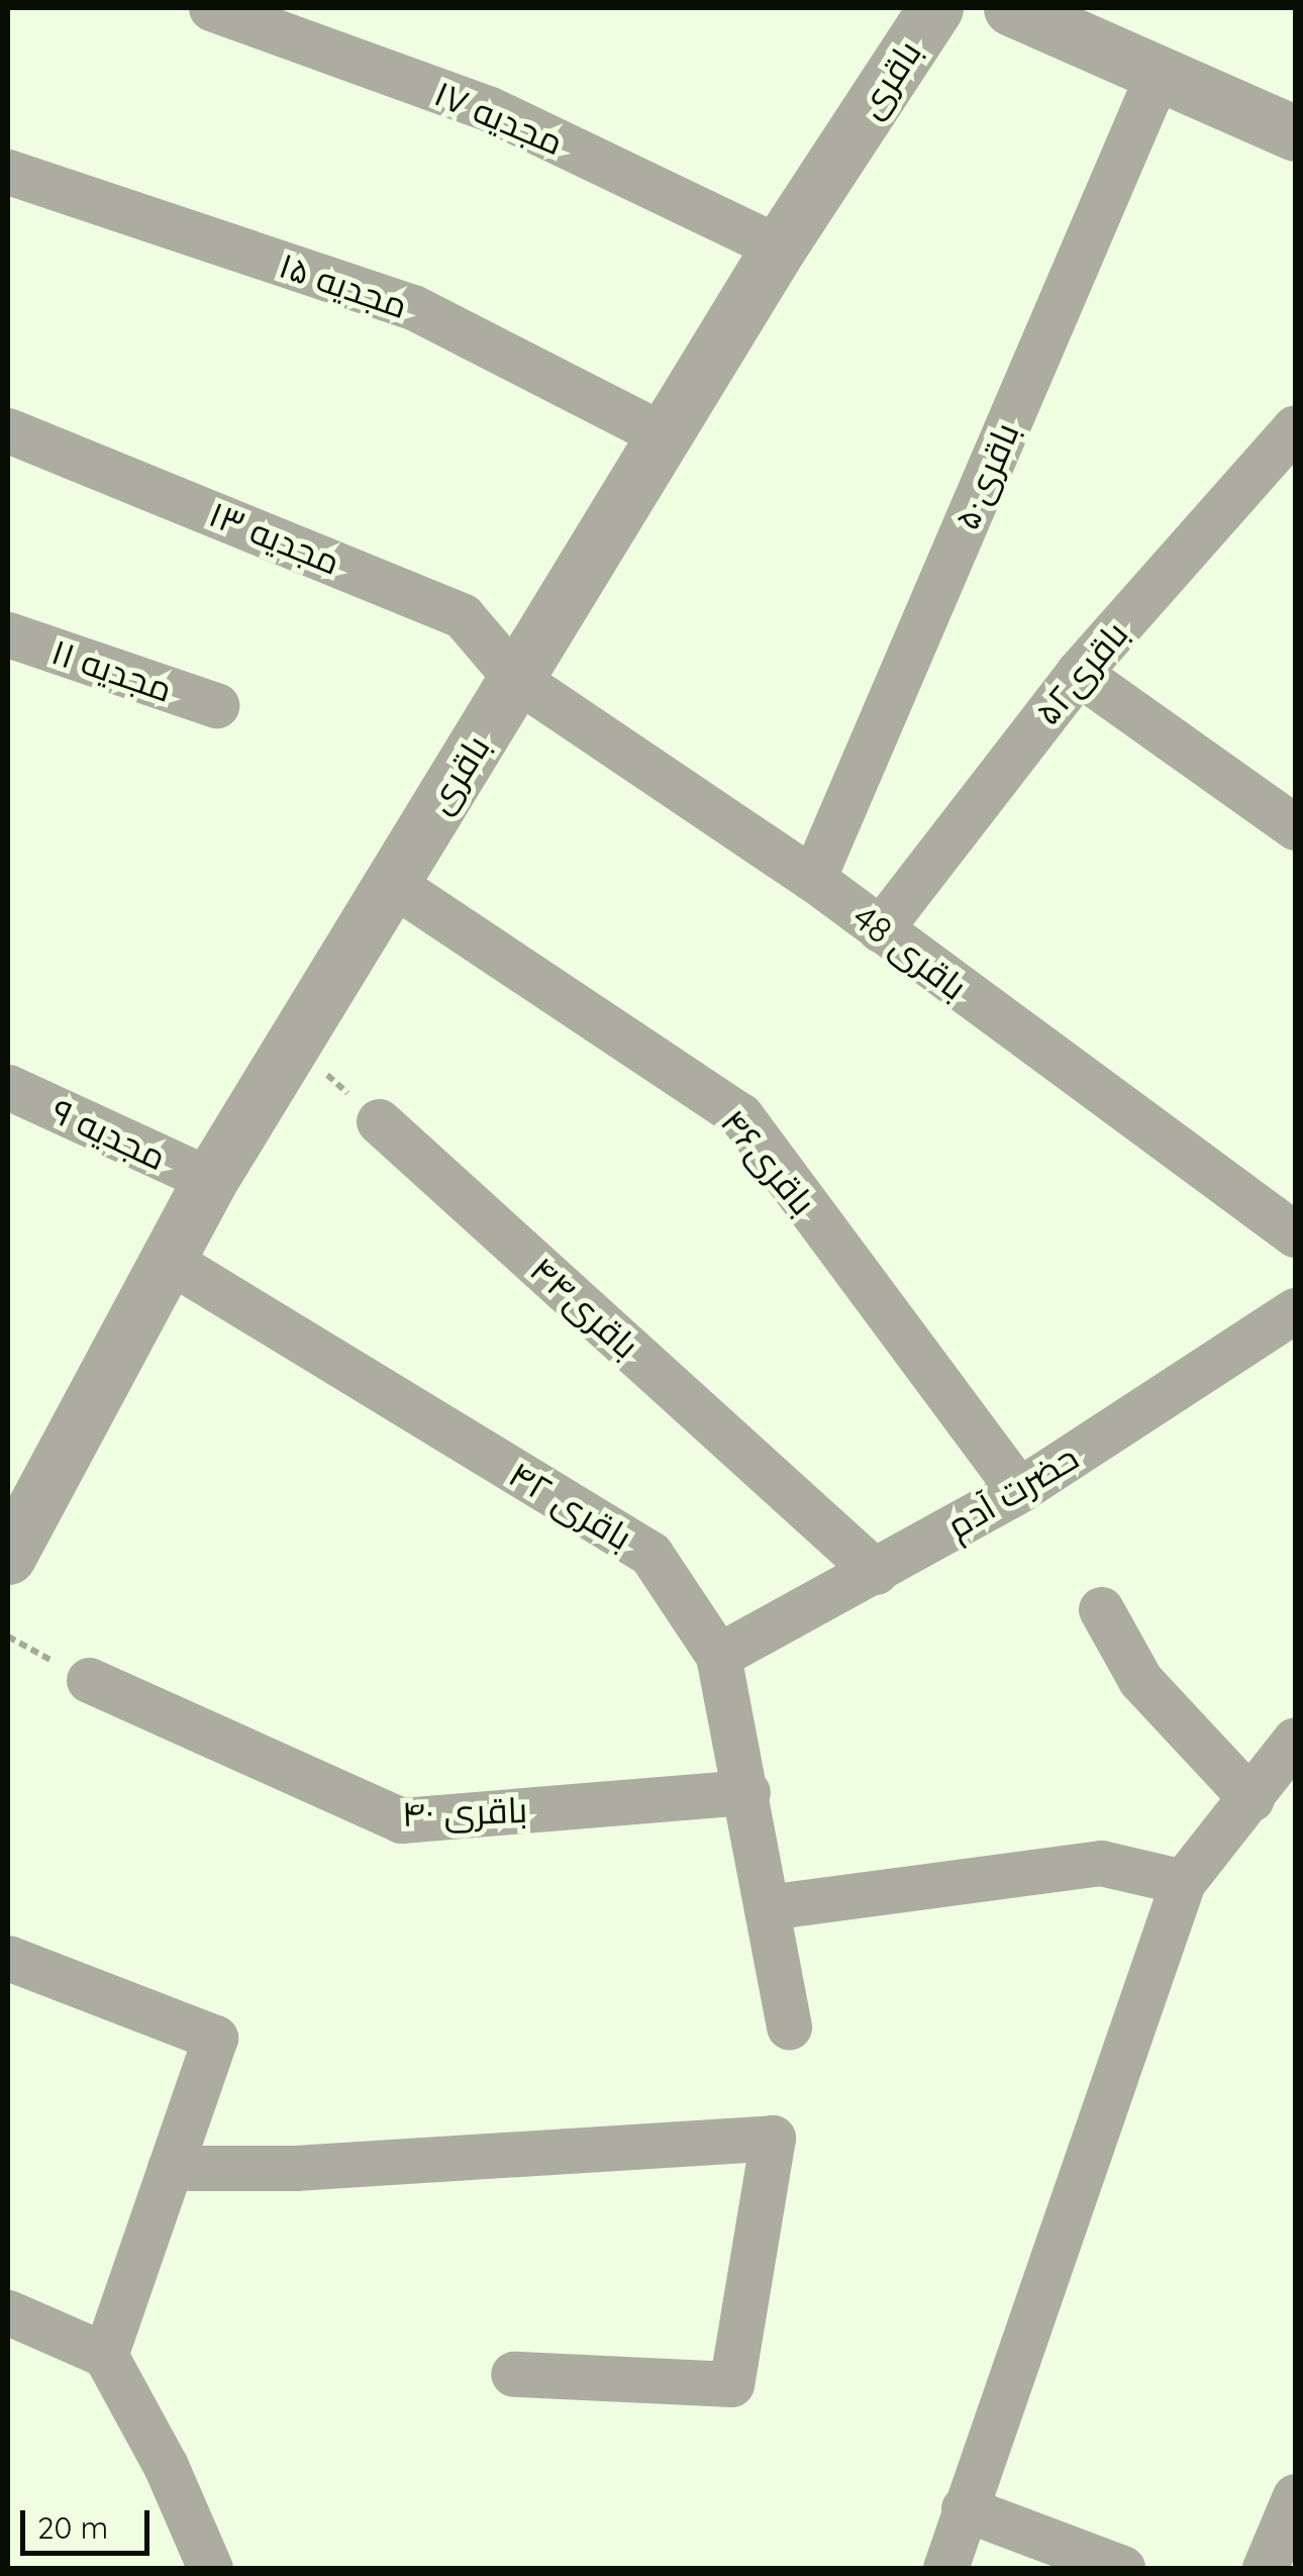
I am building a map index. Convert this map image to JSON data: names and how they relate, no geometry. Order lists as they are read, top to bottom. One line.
{"streets":{"street":["باقری","مجدیه ۱۷","مجدیه ۱۵","باقری۵۰","مجدیه ۱۳","مجدیه ۱۱","باقری۵۲","باقری 48","مجدیه ۹","باقری۴۶","باقری۴۴","حضرت آدم","باقری ۴۲","باقری ۴۰"]},"crossings":[["باقری","مجدیه ۱۷"],["باقری","مجدیه ۱۵"],["باقری","مجدیه ۱۳"],["باقری","باقری 48"],["باقری","مجدیه ۹"],["باقری","باقری۴۶"],["باقری","باقری ۴۲"],["باقری۵۰","باقری 48"],["مجدیه ۱۳","باقری 48"],["باقری۵۲","باقری 48"],["باقری۴۶","حضرت آدم"],["باقری۴۴","حضرت آدم"],["حضرت آدم","باقری ۴۲"],["باقری ۴۲","باقری ۴۰"]],"scale_bar":"20 m"}
